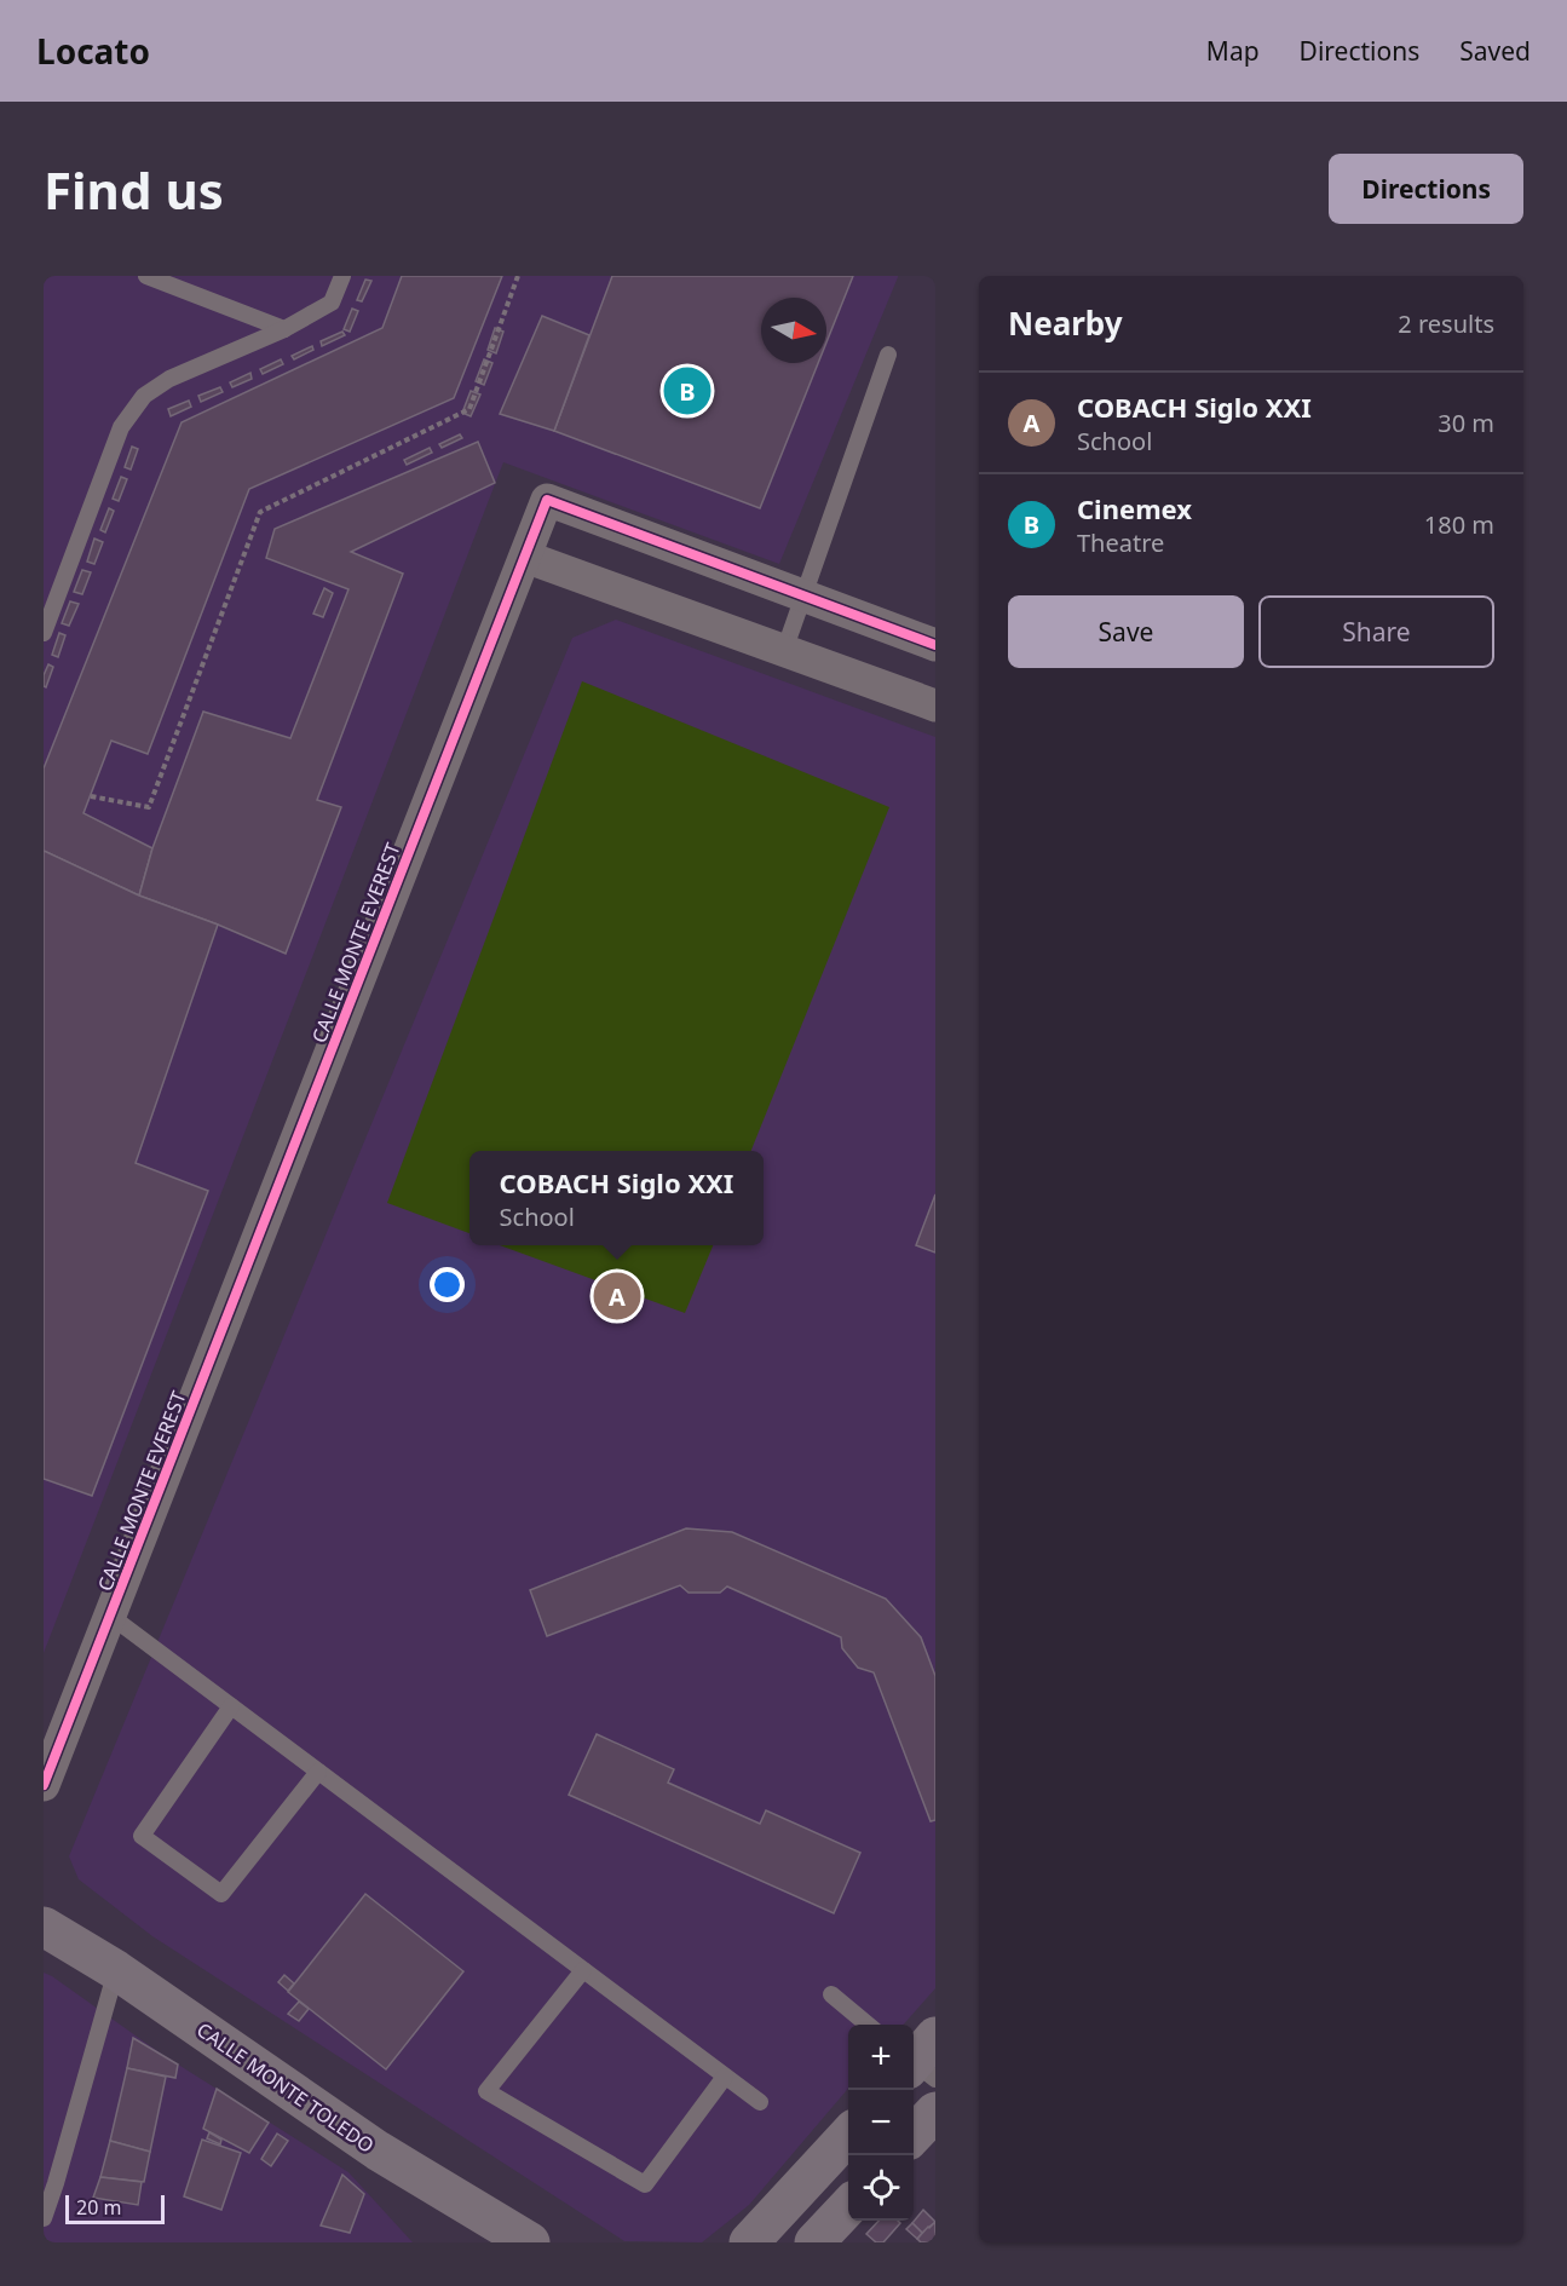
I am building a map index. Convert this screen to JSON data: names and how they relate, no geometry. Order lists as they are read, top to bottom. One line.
{"streets":{"main road":["CALLE MONTE TOLEDO"],"street":["CALLE MONTE EVEREST"]},"scale_bar":"20 m","north":"right","page":{"header":"Locato","nav":["Map","Directions","Saved"],"buttons":["Directions",["Save","Share"]],"title":"Find us","heading":["Nearby","2 results"],"pins":["B","A"],"list":[{"mark":"A","name":"COBACH Siglo XXI","note":"School","value":"30 m"},{"mark":"B","name":"Cinemex","note":"Theatre","value":"180 m"}],"popup":["COBACH Siglo XXI","School"],"map_buttons":["+","−"],"scale":"20 m"}}
